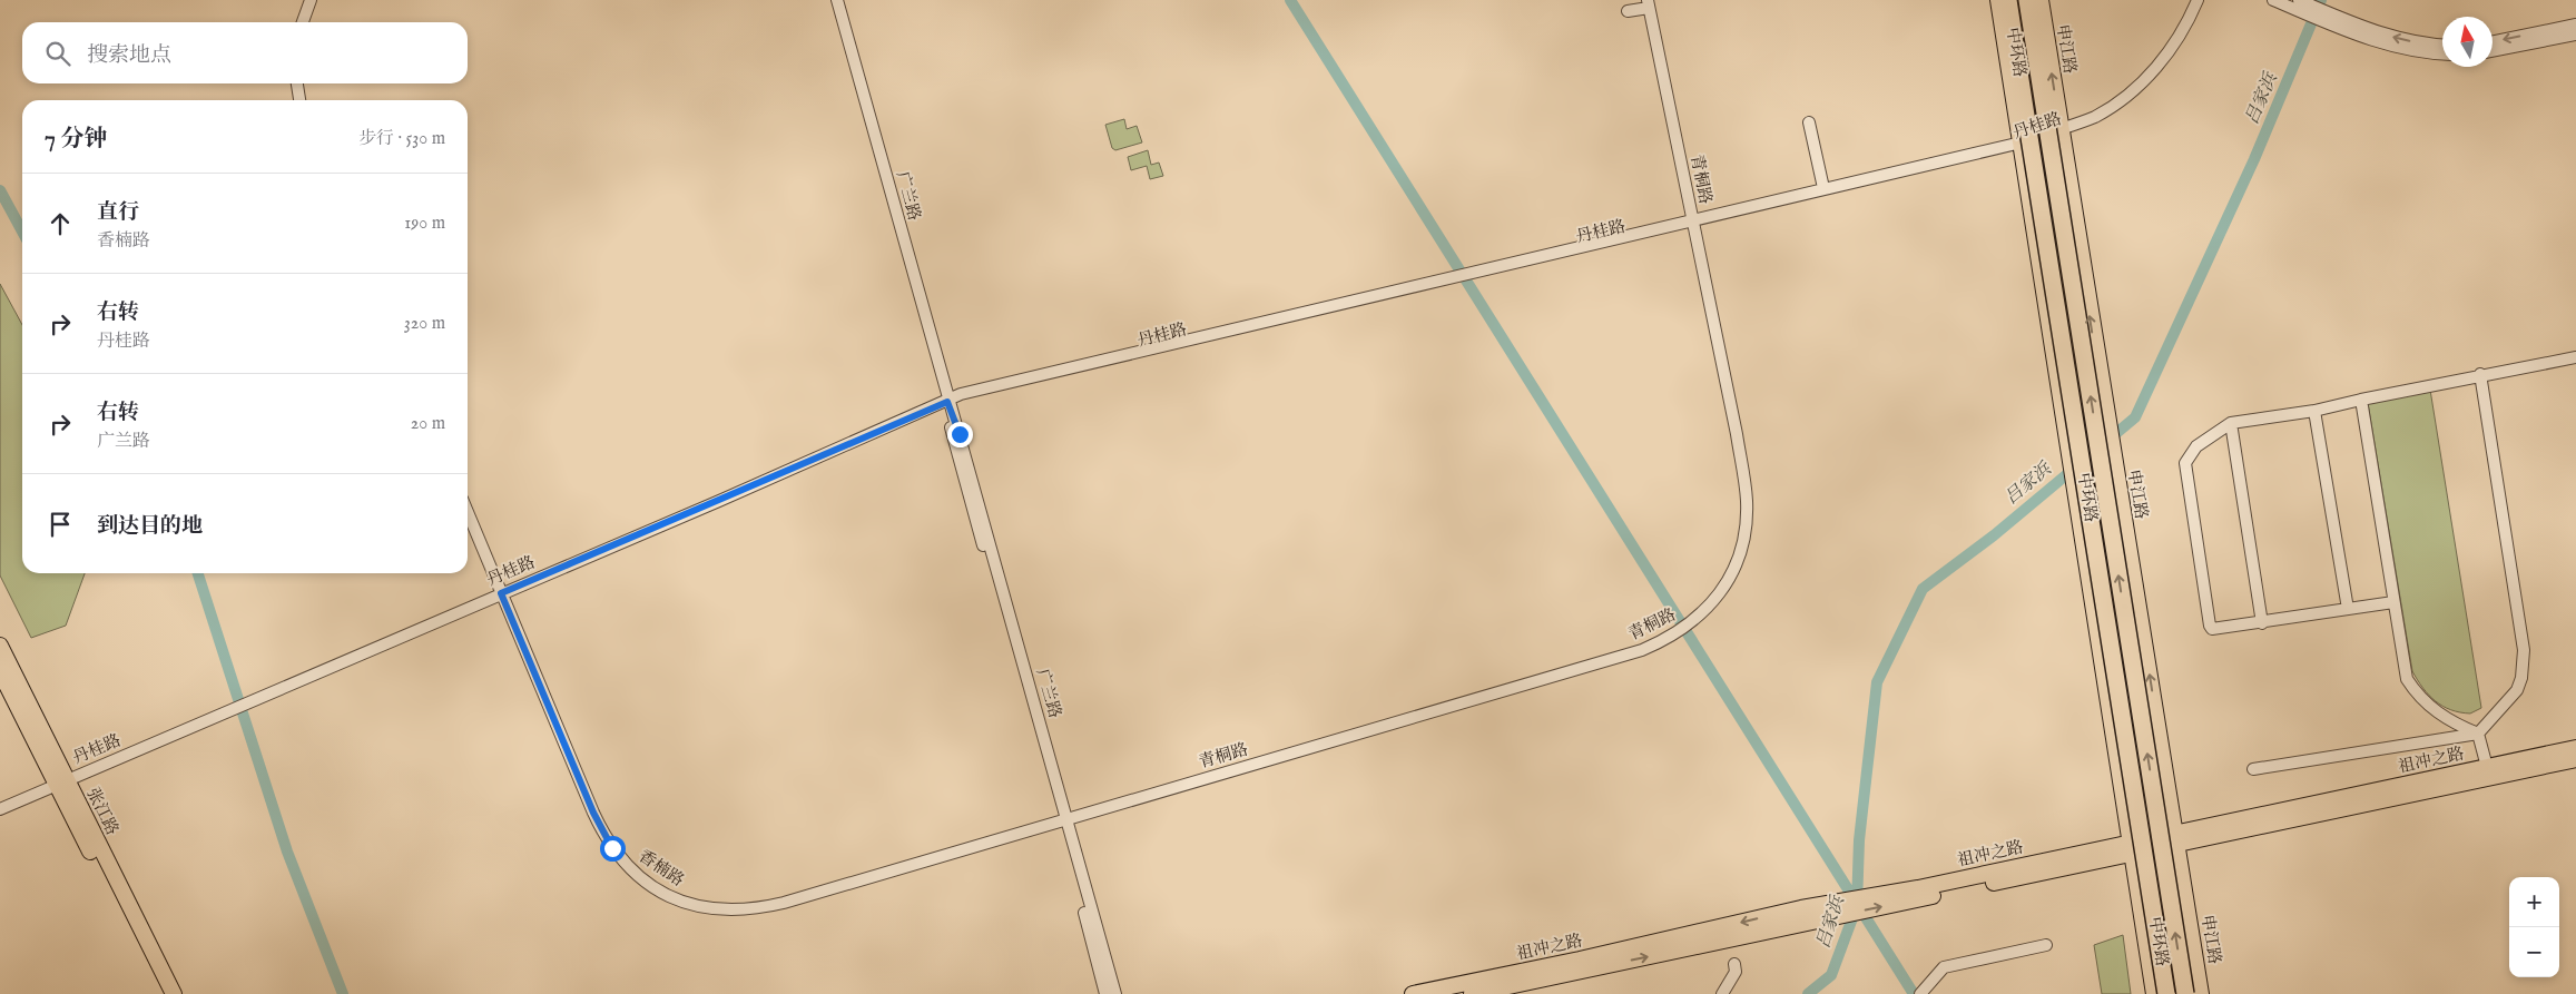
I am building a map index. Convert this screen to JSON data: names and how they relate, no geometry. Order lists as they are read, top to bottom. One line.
{"streets":{"highway":["中环路"],"main road":["申江路","祖冲之路","张江路"],"street":["丹桂路","青桐路","广兰路","香楠路"]},"crossings":[["申江路","丹桂路"],["申江路","祖冲之路"],["中环路","丹桂路"],["丹桂路","青桐路"],["丹桂路","广兰路"],["丹桂路","张江路"],["丹桂路","香楠路"],["青桐路","广兰路"],["青桐路","香楠路"],["广兰路","香楠路"]],"water":["吕家浜"],"north":"top","page":{"search":"搜索地点","heading":["7 分钟","步行 · 530 m"],"list":[["直行","香楠路","190 m"],["右转","丹桂路","320 m"],["右转","广兰路","20 m"],"到达目的地"],"map_buttons":["+","−"]}}
